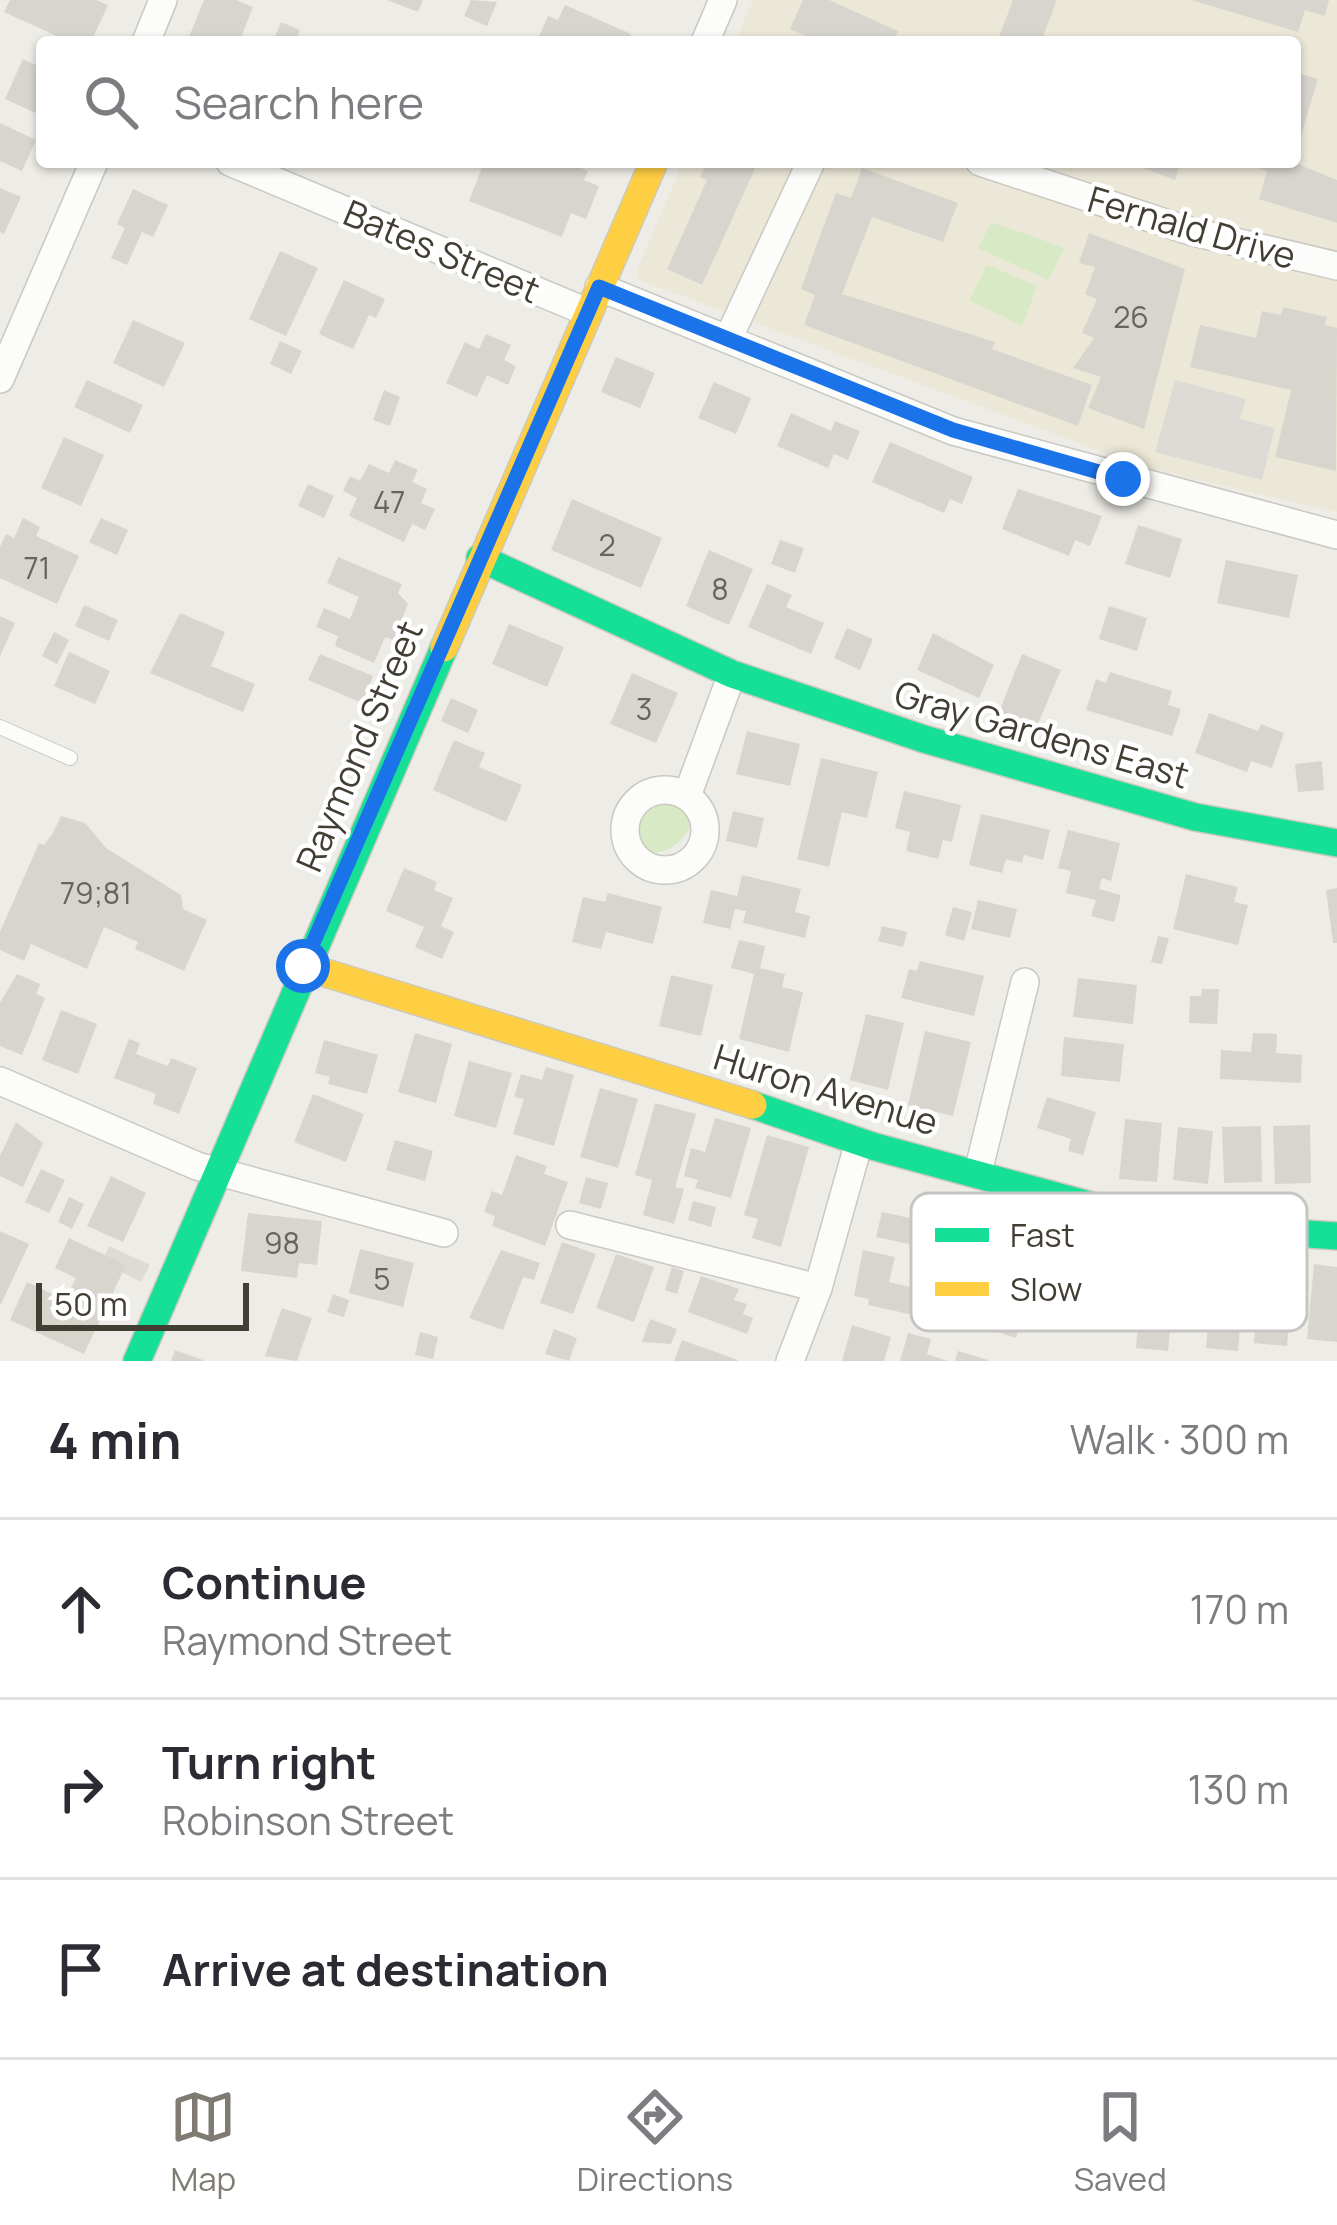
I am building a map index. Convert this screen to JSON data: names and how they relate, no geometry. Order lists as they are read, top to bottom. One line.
{"streets":{"street":["Fernald Drive","Bates Street","Gray Gardens East","Raymond Street","Huron Avenue"]},"crossings":[["Bates Street","Raymond Street"],["Gray Gardens East","Raymond Street"],["Raymond Street","Huron Avenue"]],"house_numbers":["26","47","2","71","8","3","79;81","98","5"],"legend":["Fast","Slow"],"scale_bar":"50 m","page":{"search":"Search here","scale":"50 m","heading":["4 min","Walk · 300 m"],"list":[["Continue","Raymond Street","170 m"],["Turn right","Robinson Street","130 m"],"Arrive at destination"],"nav":["Map","Directions","Saved"]}}
